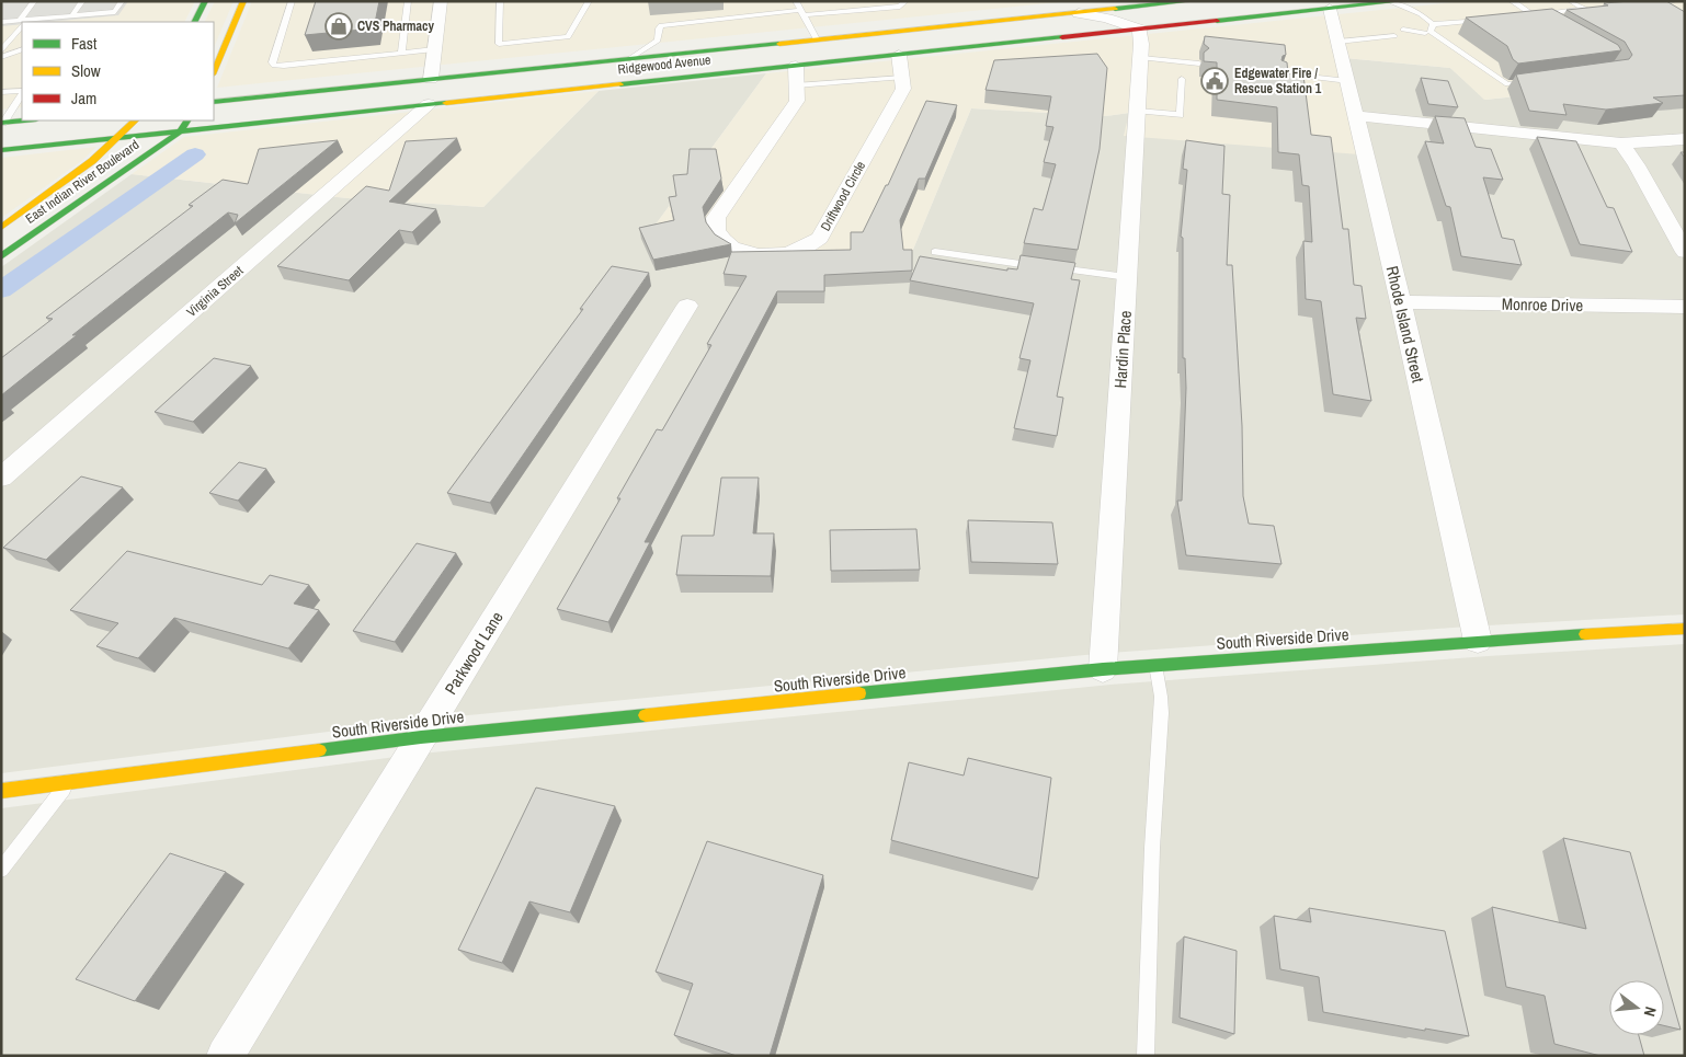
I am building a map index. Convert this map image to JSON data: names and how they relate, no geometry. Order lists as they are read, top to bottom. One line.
{"streets":{"main road":["Ridgewood Avenue","East Indian River Boulevard","South Riverside Drive"],"street":["Driftwood Circle","Virginia Street","Monroe Drive","Rhode Island Street","Hardin Place","Parkwood Lane"]},"crossings":[["Ridgewood Avenue","East Indian River Boulevard"],["Ridgewood Avenue","Driftwood Circle"],["Ridgewood Avenue","Virginia Street"],["Ridgewood Avenue","Rhode Island Street"],["Ridgewood Avenue","Hardin Place"],["Monroe Drive","Rhode Island Street"],["Rhode Island Street","South Riverside Drive"],["Hardin Place","South Riverside Drive"],["South Riverside Drive","Parkwood Lane"]],"places":{"shop":["CVS Pharmacy"],"public building":["Edgewater Fire / Rescue Station 1"]},"legend":["Fast","Slow","Jam"],"north":"right"}
